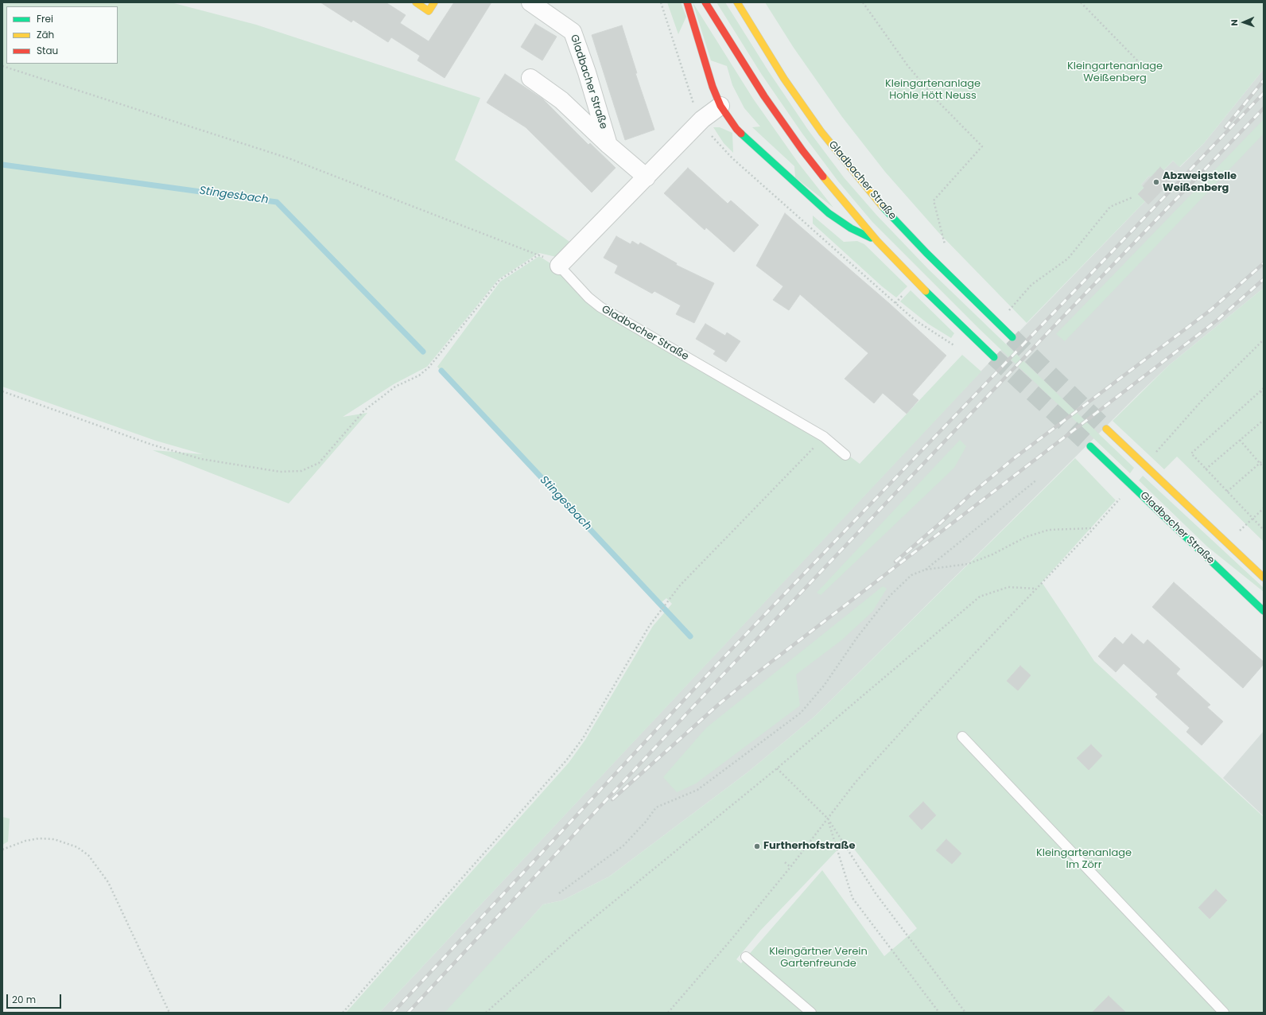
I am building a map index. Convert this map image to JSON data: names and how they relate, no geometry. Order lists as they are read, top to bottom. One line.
{"streets":{"main road":["Gladbacher Straße"]},"water":["Stingesbach"],"parks":["Kleingartenanlage Weißenberg","Kleingartenanlage Hohle Hött Neuss","Kleingartenanlage Im Zörr","Kleingärtner Verein Gartenfreunde"],"places":["Abzweigstelle Weißenberg","Furtherhofstraße"],"legend":["Frei","Zäh","Stau"],"scale_bar":"20 m","north":"left"}
